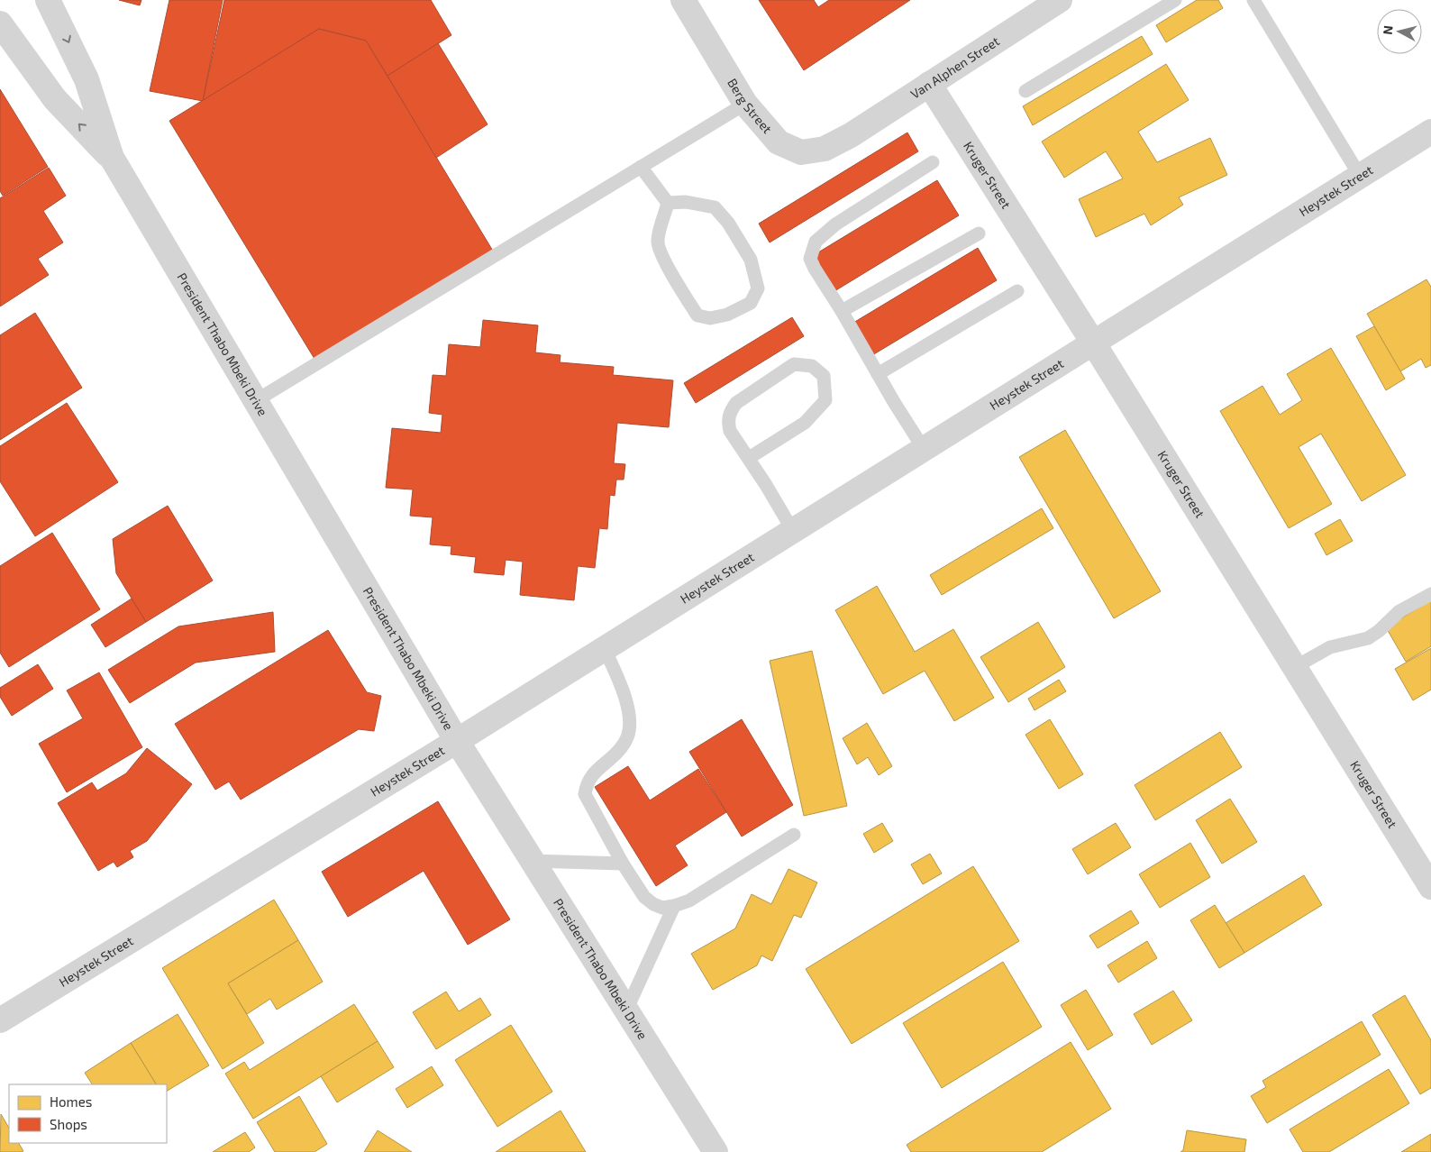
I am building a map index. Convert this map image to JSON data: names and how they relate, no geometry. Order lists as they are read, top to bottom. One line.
{"streets":{"street":["Van Alphen Street","Berg Street","Kruger Street","Heystek Street","President Thabo Mbeki Drive"]},"crossings":[["Van Alphen Street","Berg Street"],["Van Alphen Street","Kruger Street"],["Kruger Street","Heystek Street"],["Heystek Street","President Thabo Mbeki Drive"]],"legend":["Homes","Shops"],"north":"left"}
